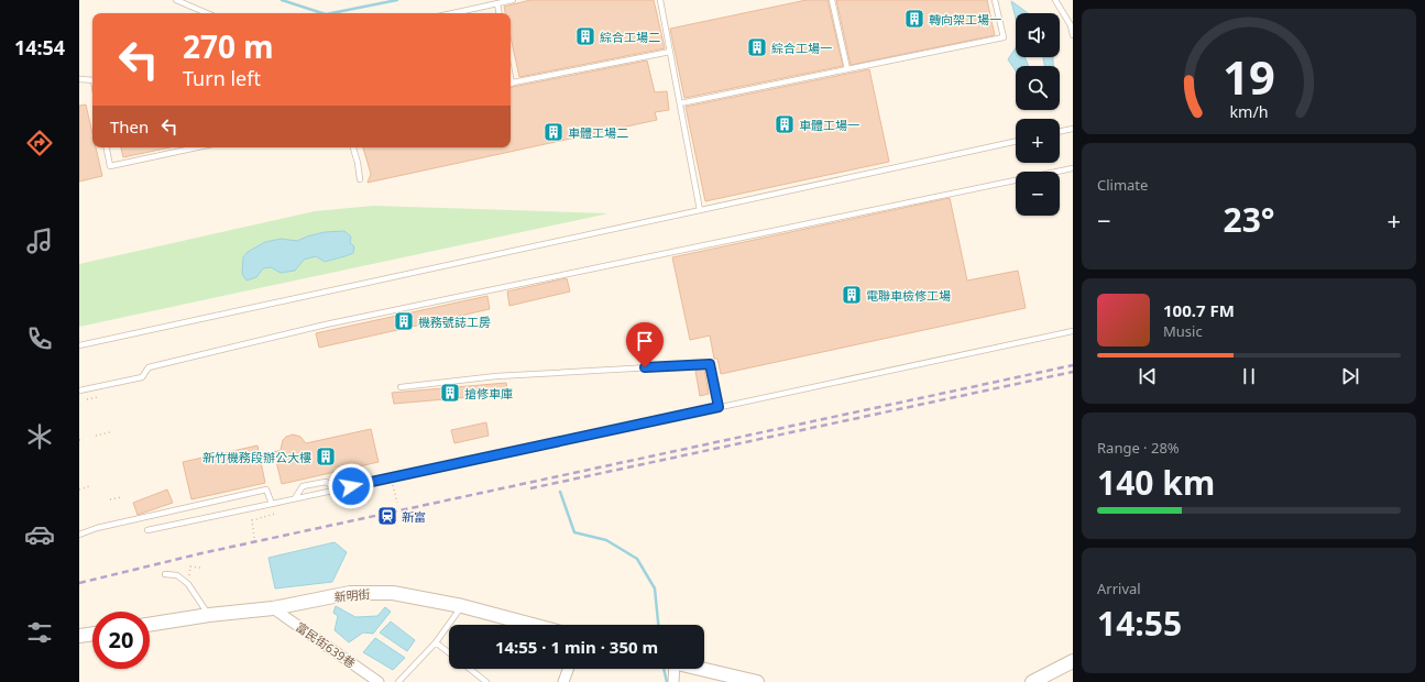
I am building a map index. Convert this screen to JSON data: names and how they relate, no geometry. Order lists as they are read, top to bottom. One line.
{"streets":{"street":["新明街","富民街639巷"]},"crossings":[["新明街","富民街639巷"]],"places":{"building":["轉向架工場一","綜合工場二","綜合工場一","車體工場一","車體工場二","電聯車檢修工場","機務號誌工房","搶修車庫","新竹機務段辦公大樓"],"station":["新富"]},"page":{"tabs":"14:54","map_buttons":["+","−"],"turn":["270 m","Turn left"],"then":"Then","tile":["Climate",["Range · 28%","140 km"],["Arrival","14:55"]],"heat":["−","23°","+"],"song":["100.7 FM","Music"],"limit":"20","trip":"14:55 · 1 min · 350 m","gauge":["19","km/h"]}}
